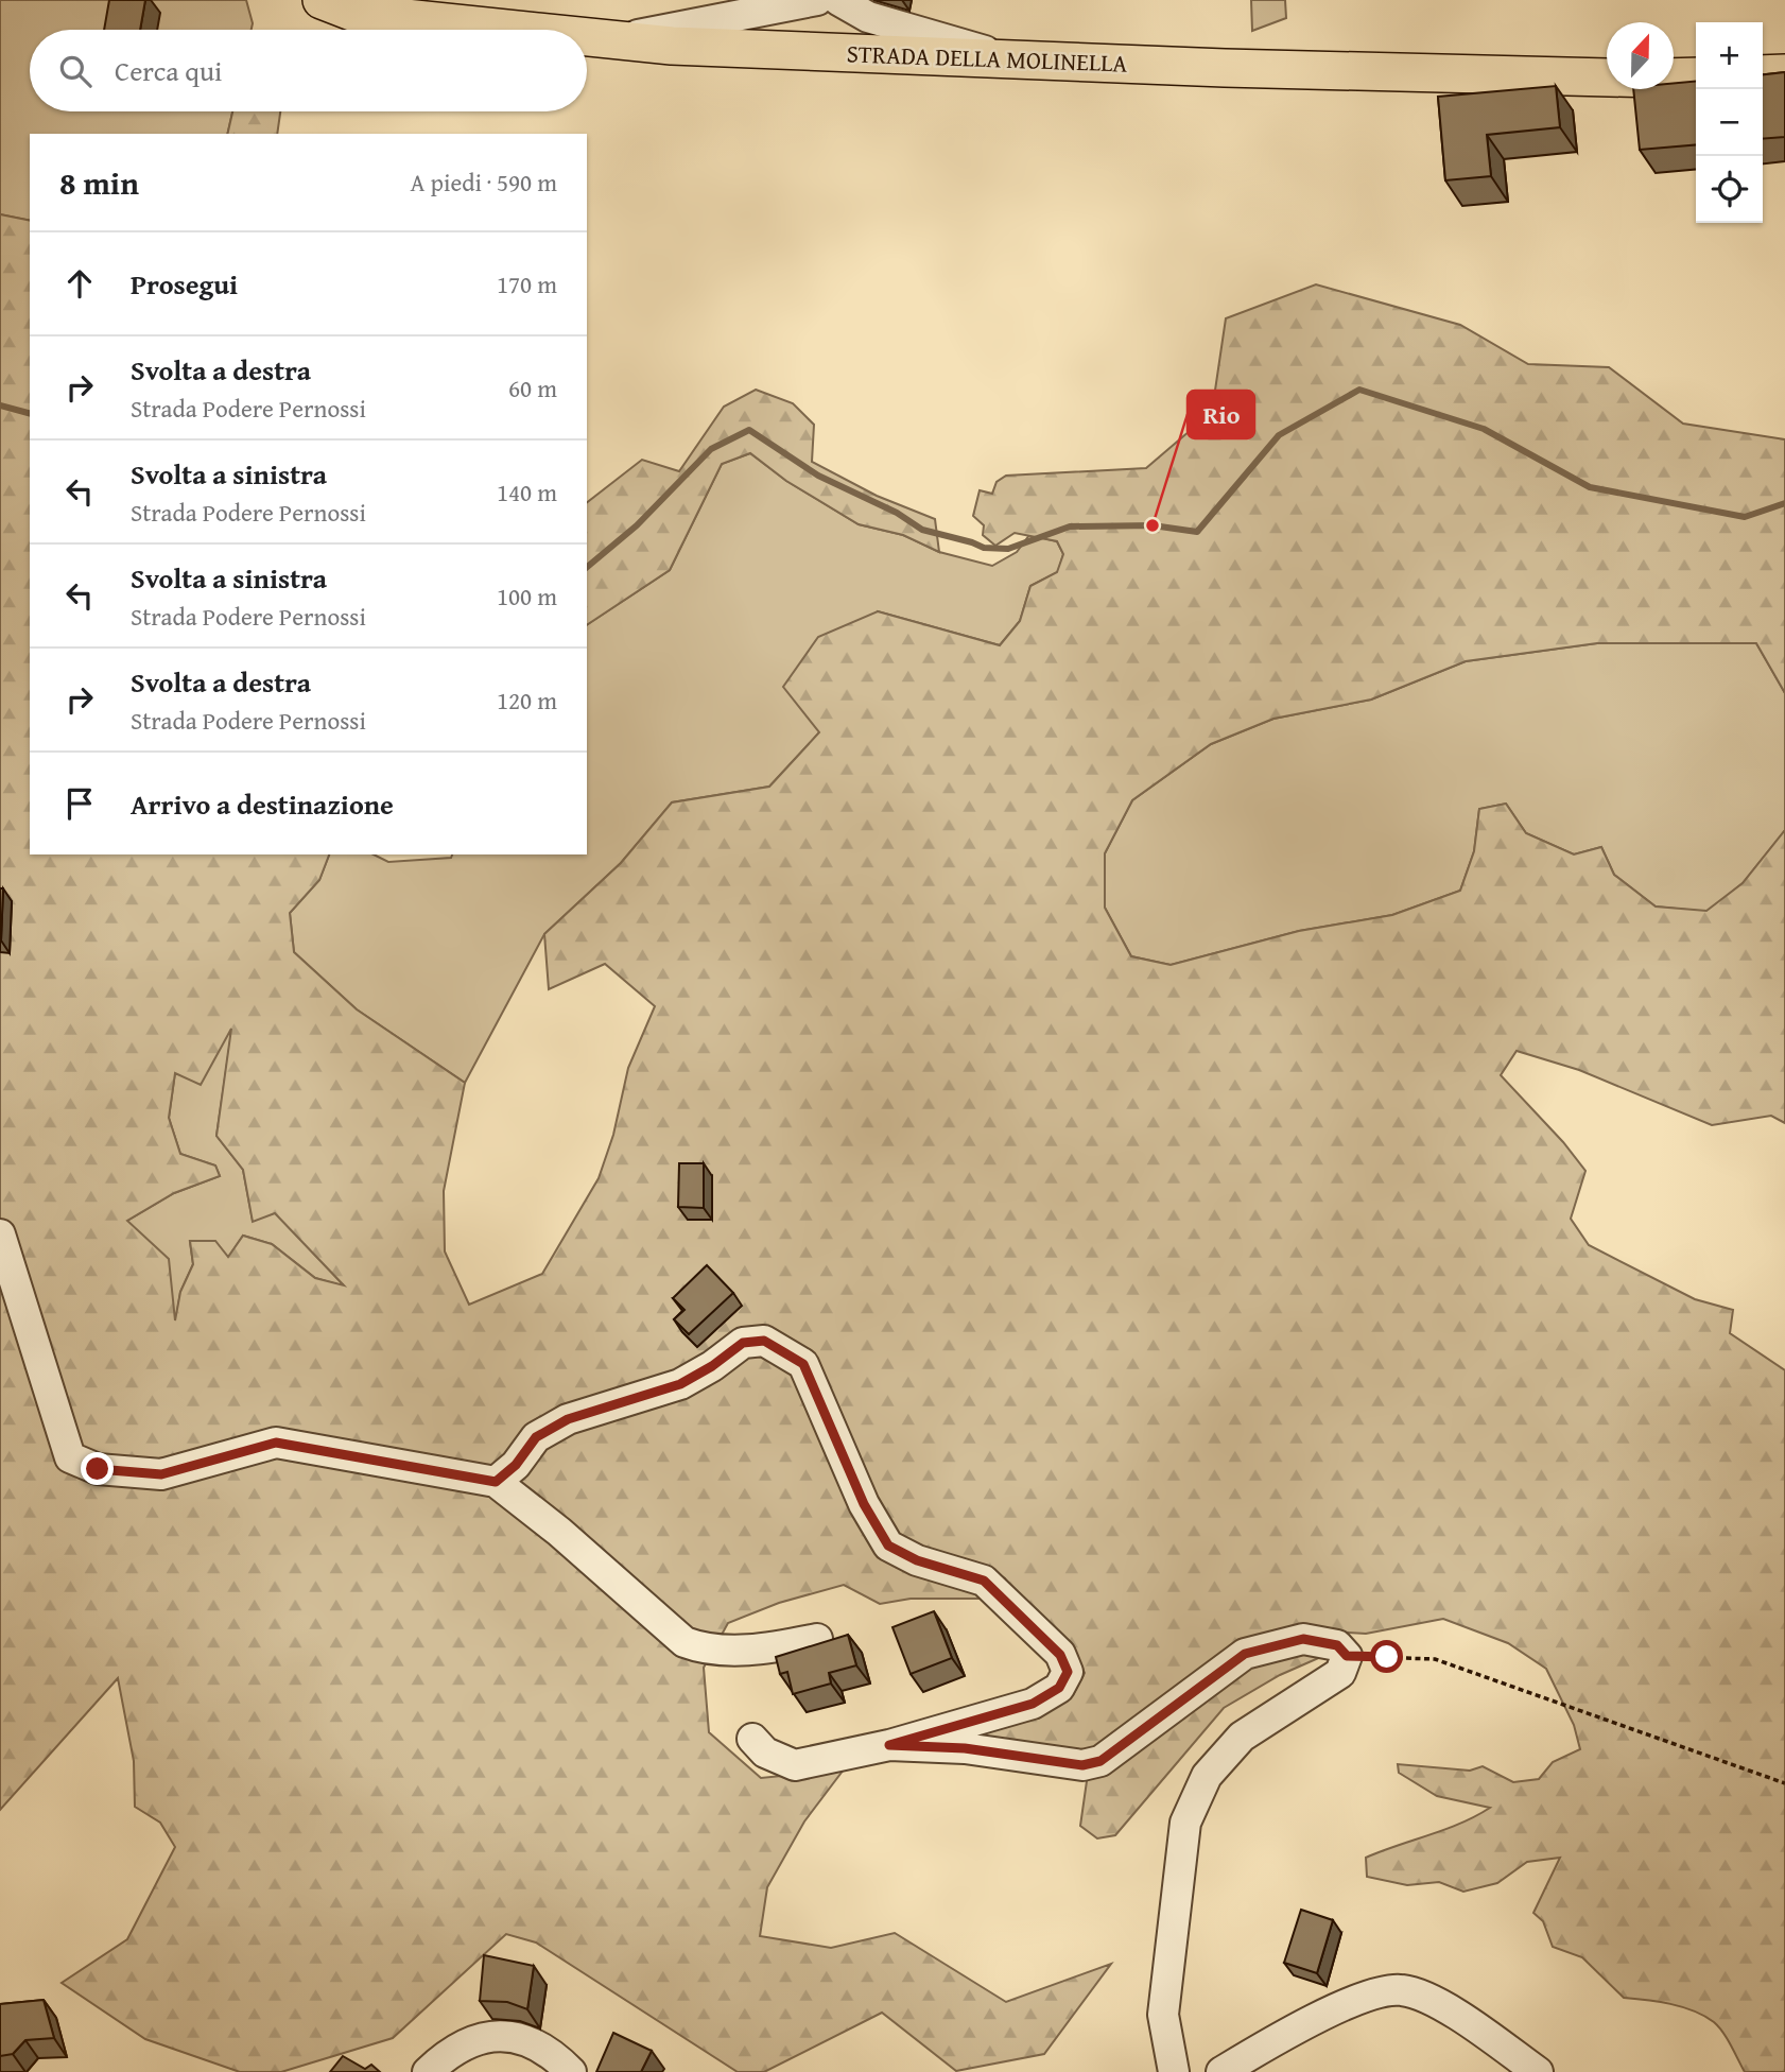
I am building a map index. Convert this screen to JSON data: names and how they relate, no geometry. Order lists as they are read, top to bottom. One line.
{"streets":{"main road":["STRADA DELLA MOLINELLA"]},"places":["Rio"],"north":"top","page":{"map_buttons":["+","−"],"search":"Cerca qui","heading":["8 min","A piedi · 590 m"],"list":[["Prosegui","170 m"],["Svolta a destra","Strada Podere Pernossi","60 m"],["Svolta a sinistra","Strada Podere Pernossi","140 m"],["Svolta a sinistra","Strada Podere Pernossi","100 m"],["Svolta a destra","Strada Podere Pernossi","120 m"],"Arrivo a destinazione"]}}
